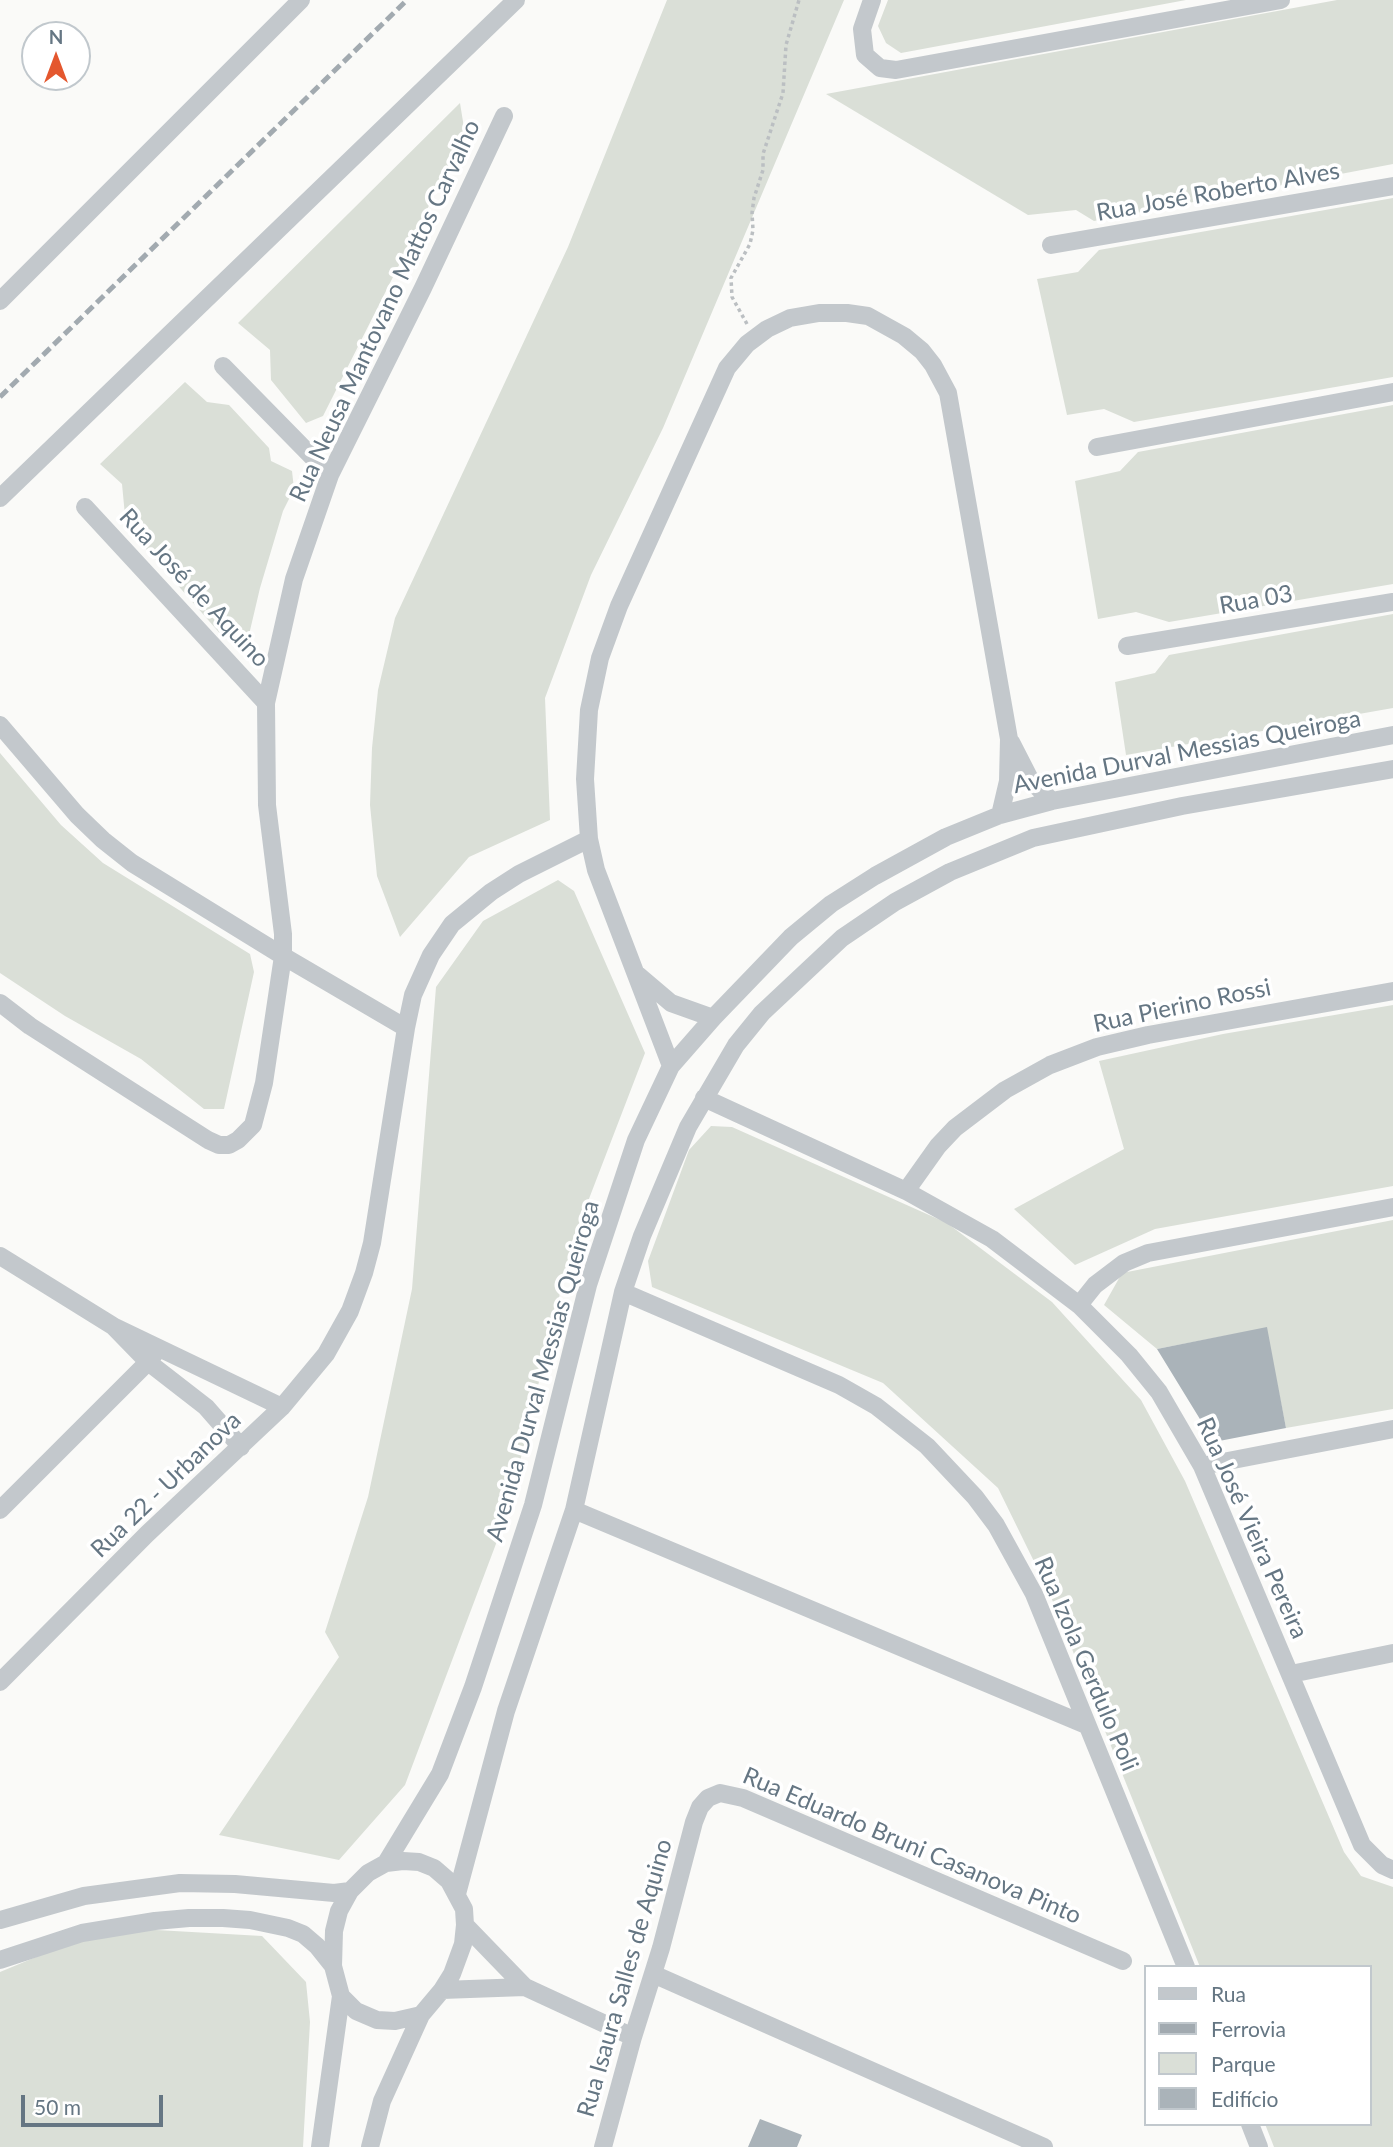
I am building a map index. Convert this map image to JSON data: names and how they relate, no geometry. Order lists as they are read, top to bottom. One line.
{"streets":{"street":["Rua José Roberto Alves","Rua Neusa Mantovano Mattos Carvalho","Rua José de Aquino","Rua 03","Avenida Durval Messias Queiroga","Rua Pierino Rossi","Rua 22 - Urbanova","Rua José Vieira Pereira","Rua Izola Gerdulo Poli","Rua Eduardo Bruni Casanova Pinto","Rua Isaura Salles de Aquino"]},"crossings":[["Rua Neusa Mantovano Mattos Carvalho","Rua José de Aquino"],["Rua Pierino Rossi","Rua José Vieira Pereira"],["Rua Eduardo Bruni Casanova Pinto","Rua Isaura Salles de Aquino"]],"legend":["Rua","Ferrovia","Parque","Edifício"],"scale_bar":"50 m","north":"top"}
